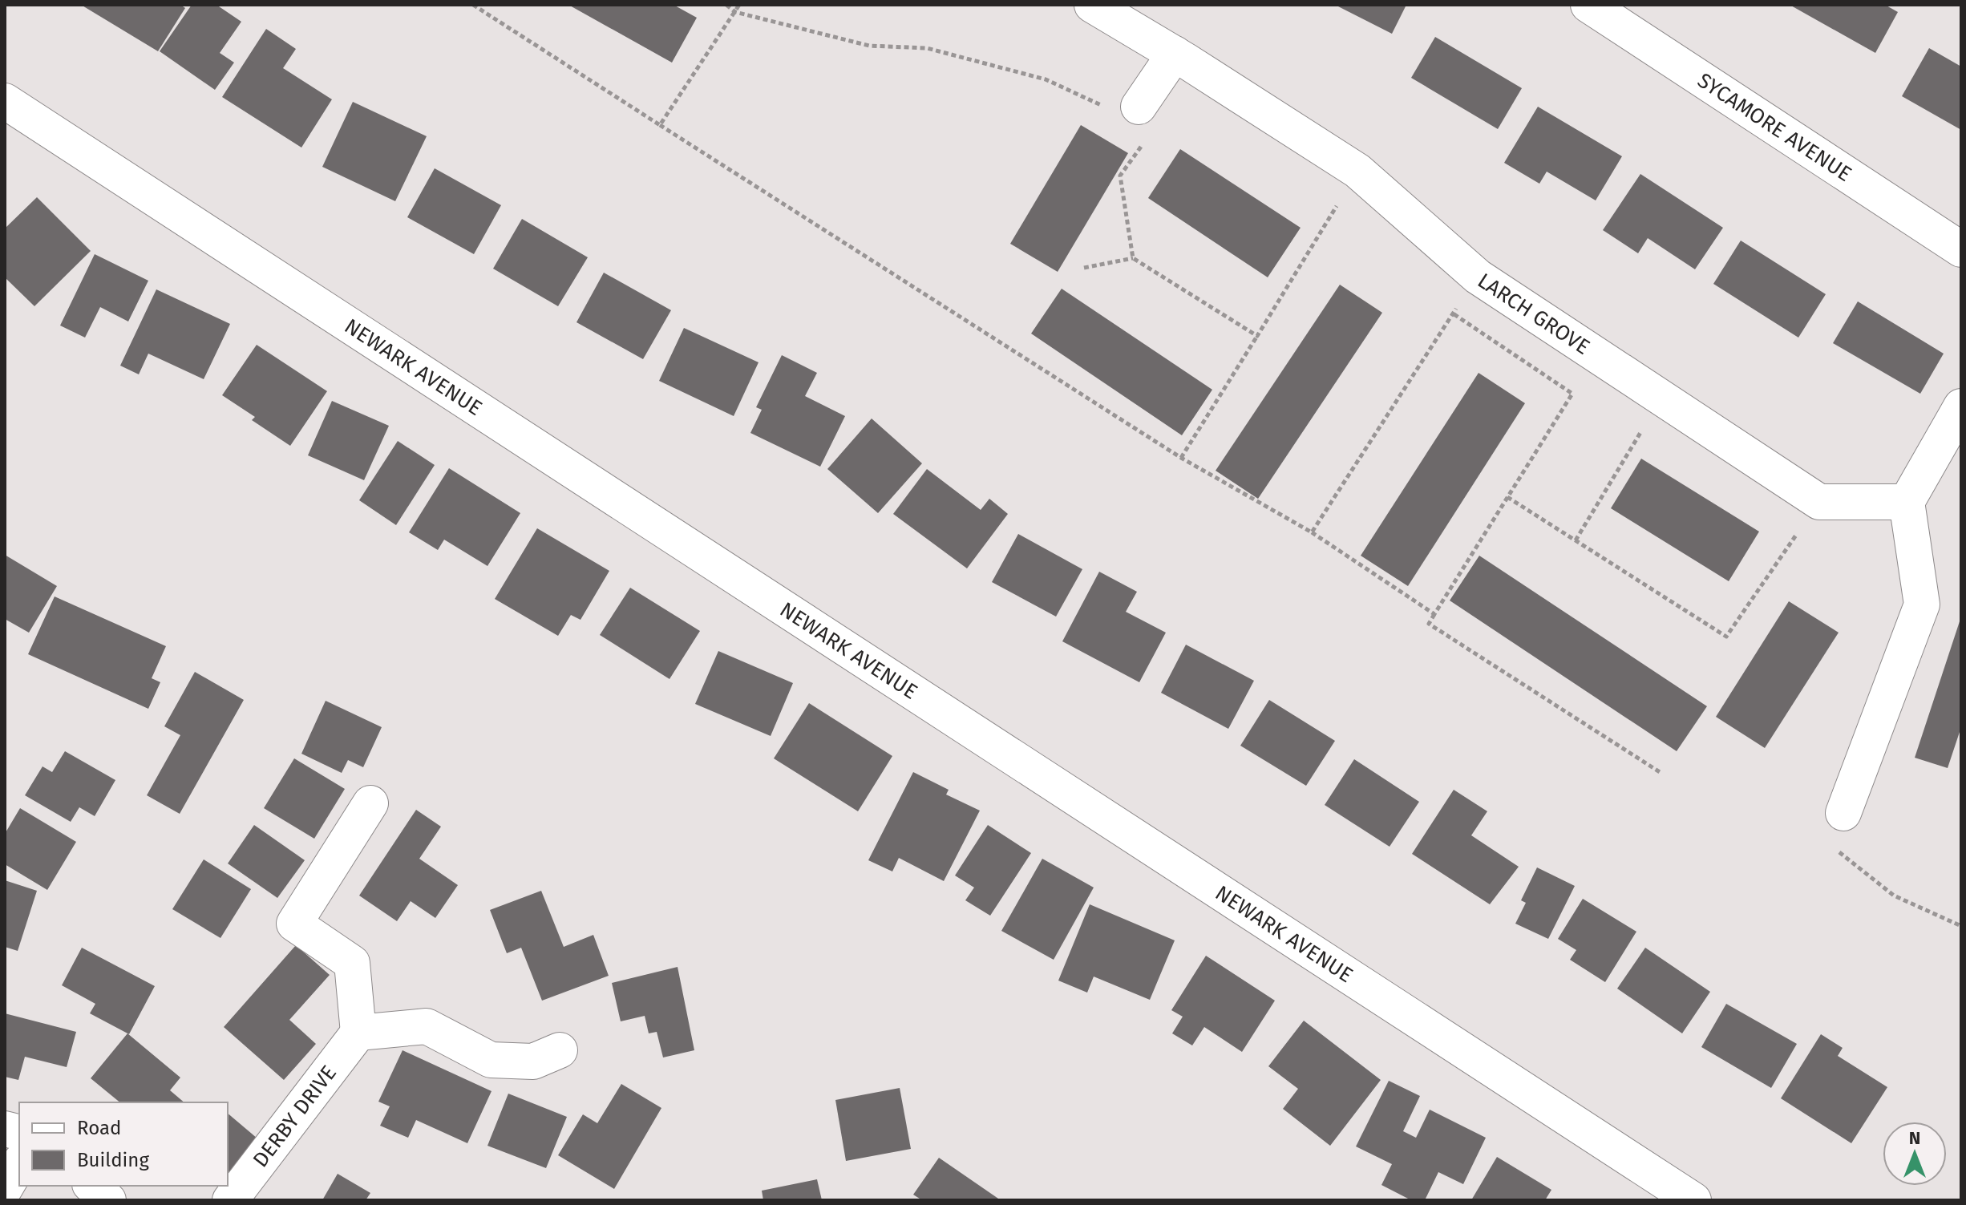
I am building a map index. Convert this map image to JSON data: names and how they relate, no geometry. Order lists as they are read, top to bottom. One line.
{"streets":{"street":["SYCAMORE AVENUE","LARCH GROVE","NEWARK AVENUE","DERBY DRIVE"]},"legend":["Road","Building"],"north":"top"}
